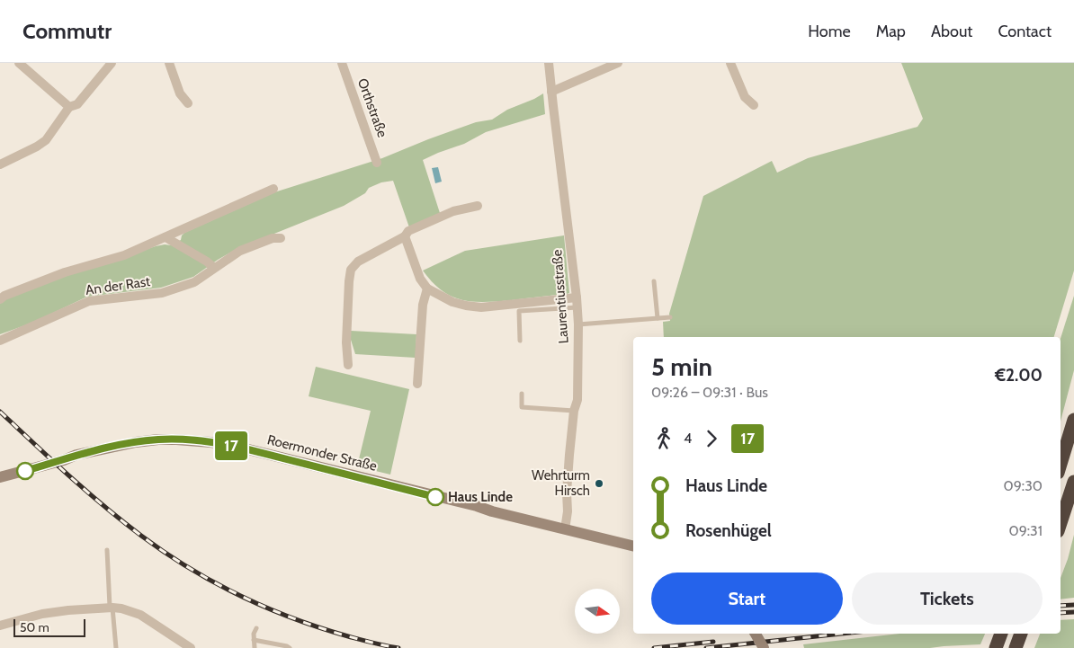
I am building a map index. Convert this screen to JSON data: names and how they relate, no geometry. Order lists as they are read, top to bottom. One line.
{"streets":{"main road":["Roermonder Straße"],"street":["Orthstraße","An der Rast","Laurentiusstraße"]},"crossings":[["Laurentiusstraße","Roermonder Straße"]],"places":["Wehrturm Hirsch","Haus Linde"],"lines":["bus line 17"],"scale_bar":"50 m","north":"right","page":{"header":"Commutr","nav":["Home","Map","About","Contact"],"on_map":"17","heading":["5 min","09:26 – 09:31 · Bus","€2.00"],"legs":["4","17"],"list":[{"name":"Haus Linde","value":"09:30"},{"name":"Rosenhügel","value":"09:31"}],"buttons":["Start","Tickets"],"scale":"50 m"}}
